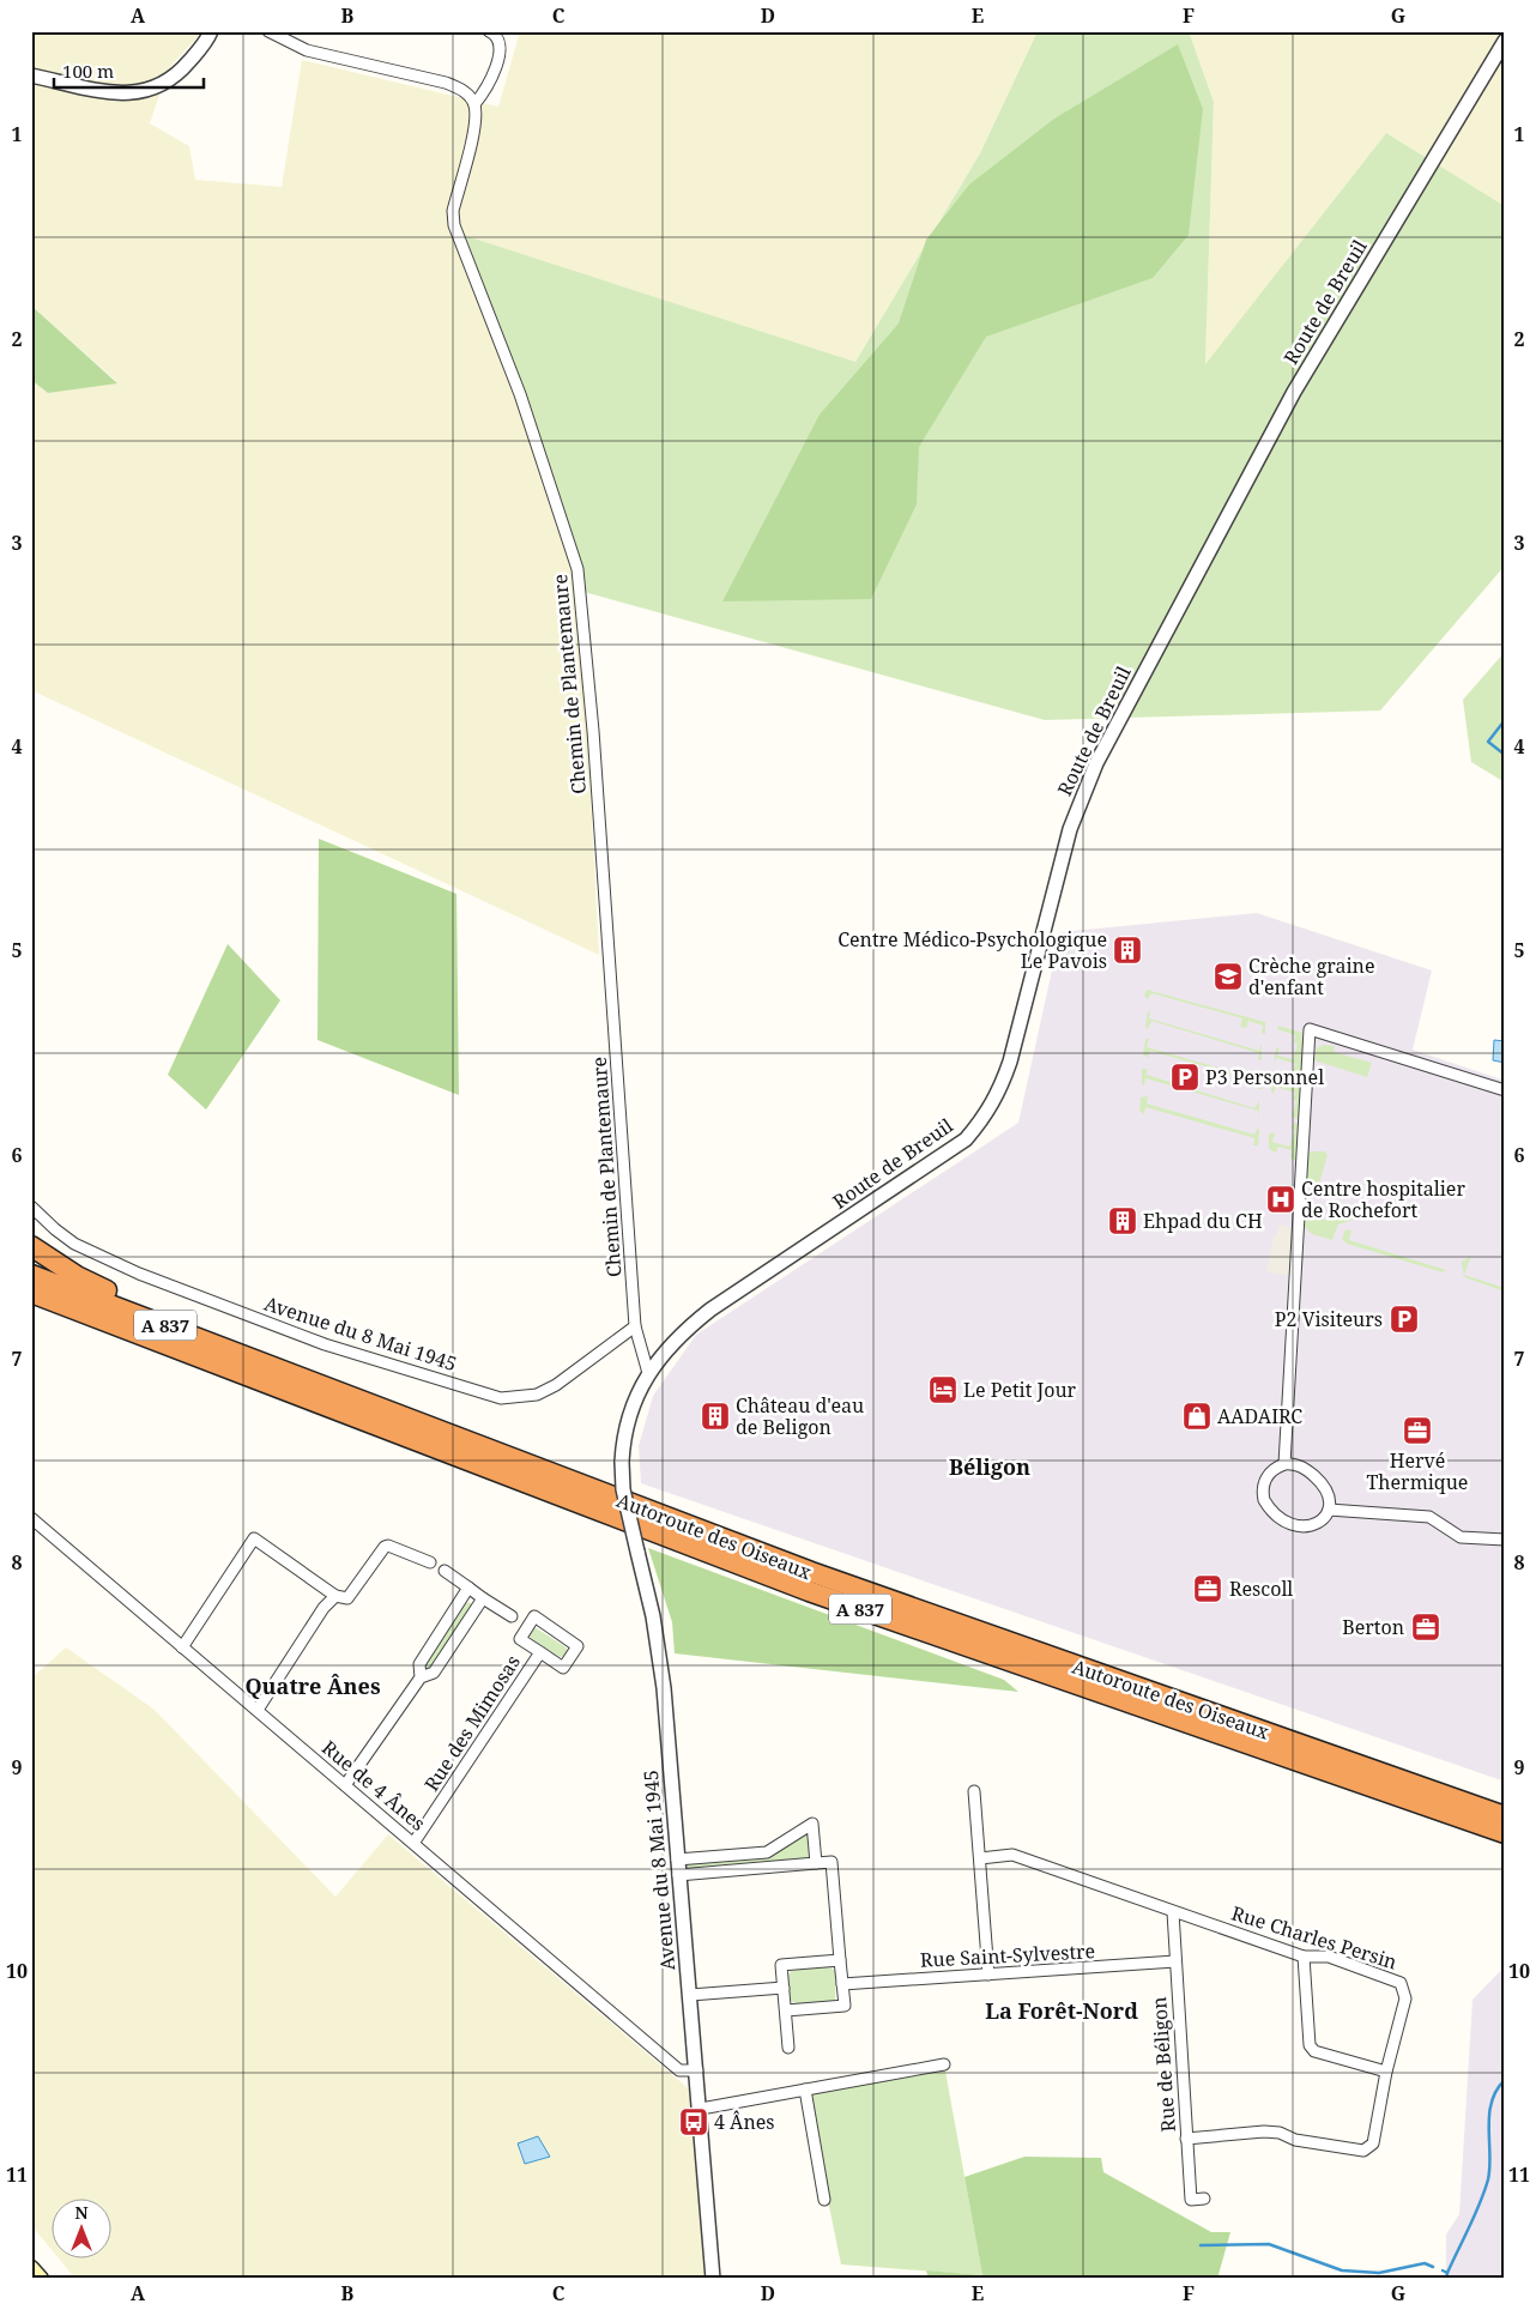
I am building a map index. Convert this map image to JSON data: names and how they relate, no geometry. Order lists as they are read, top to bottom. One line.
{"streets":{"highway":["A 837","Autoroute des Oiseaux"],"street":["Route de Breuil","Chemin de Plantemaure","Avenue du 8 Mai 1945","Rue des Mimosas","Rue de 4 Ânes","Rue Charles Persin","Rue Saint-Sylvestre","Rue de Béligon"]},"crossings":[["Route de Breuil","Avenue du 8 Mai 1945"],["Chemin de Plantemaure","Avenue du 8 Mai 1945"],["Avenue du 8 Mai 1945","Rue de 4 Ânes"],["Rue des Mimosas","Rue de 4 Ânes"],["Rue Charles Persin","Rue de Béligon"],["Rue Saint-Sylvestre","Rue de Béligon"]],"districts":["Béligon","Quatre Ânes","La Forêt-Nord"],"places":{"building":["Centre Médico-Psychologique Le Pavois","Ehpad du CH","Château d'eau de Beligon"],"school or university":["Crèche graine d'enfant"],"parking":["P3 Personnel","P2 Visiteurs"],"hospital":["Centre hospitalier de Rochefort"],"hotel":["Le Petit Jour"],"shop":["AADAIRC"],"office":["Hervé Thermique","Rescoll","Berton"],"bus stop":["4 Ânes"]},"scale_bar":"100 m","north":"top","grid":{"columns":["A","B","C","D","E","F","G"],"rows":["1","2","3","4","5","6","7","8","9","10","11"]}}
